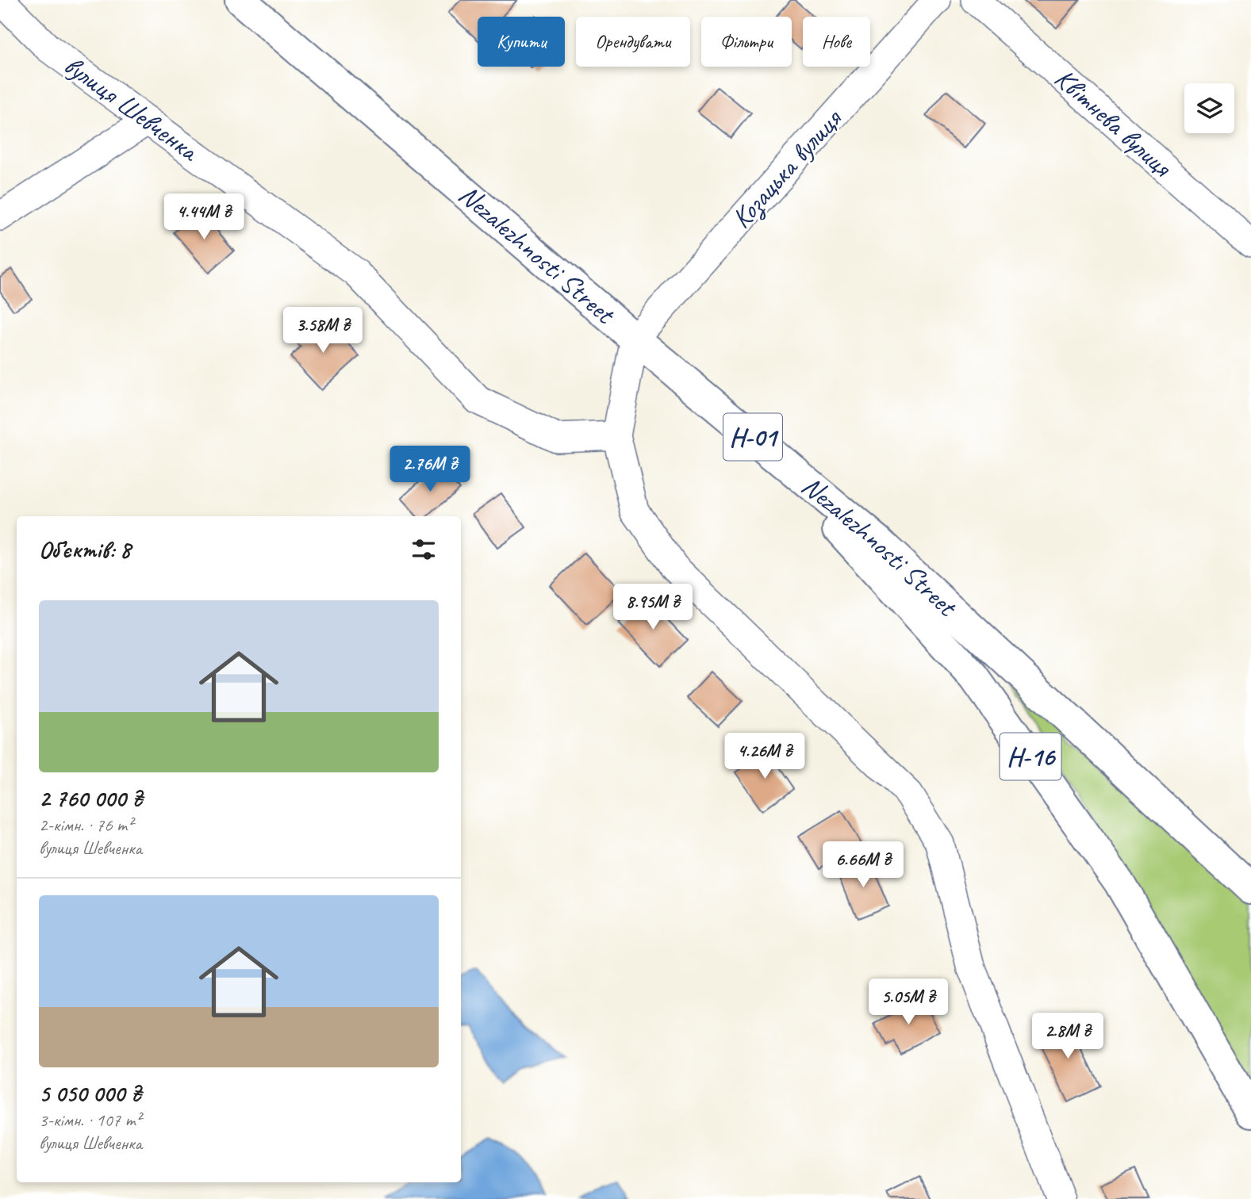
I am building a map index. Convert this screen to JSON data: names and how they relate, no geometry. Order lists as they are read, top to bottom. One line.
{"streets":{"main road":["Nezalezhnosti Street","Н-01","Н-16"],"street":["вулиця Шевченка","Квітнева вулиця","Козацька вулиця"]},"crossings":[["Козацька вулиця","Nezalezhnosti Street"],["Nezalezhnosti Street","Н-16"]],"page":{"chip":["Купити","Орендувати","Фільтри","Нове"],"price":["4.44M ₴","3.58M ₴","2.76M ₴","8.95M ₴","4.26M ₴","6.66M ₴","5.05M ₴","2.8M ₴"],"heading":"Об’єктів: 8","list":[{"name":"2 760 000 ₴","note":"2-кімн. · 76 m² · вулиця Шевченка"},{"name":"5 050 000 ₴","note":"3-кімн. · 107 m² · вулиця Шевченка"}]}}
